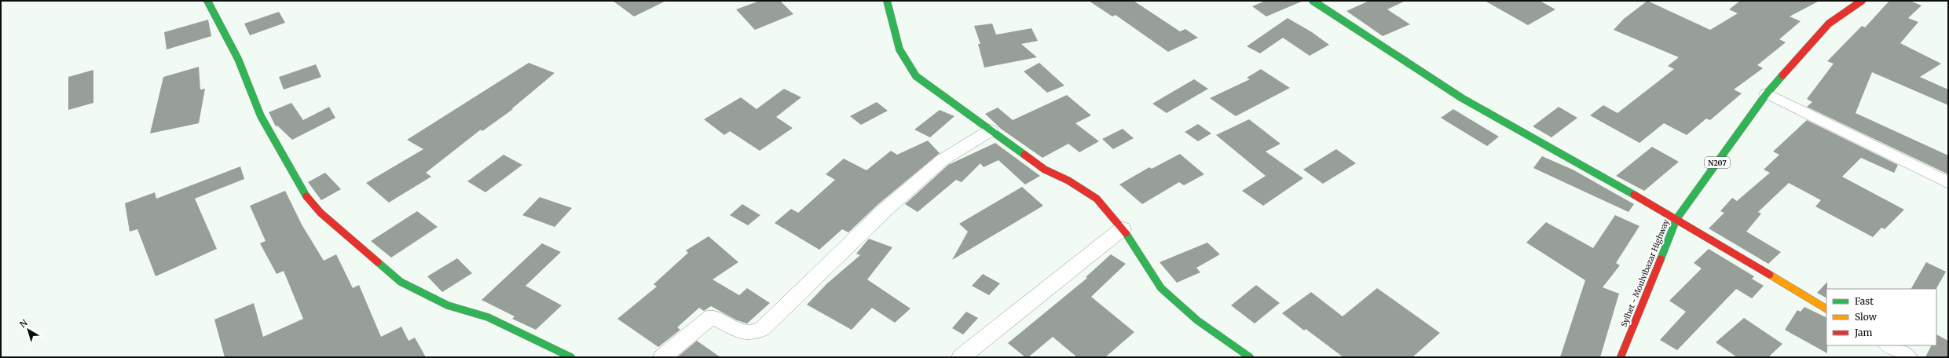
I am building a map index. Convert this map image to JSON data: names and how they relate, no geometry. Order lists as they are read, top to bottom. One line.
{"streets":{"main road":["N207","Sylhet - Moulvibazar Highway"]},"legend":["Fast","Slow","Jam"],"north":"top left"}
